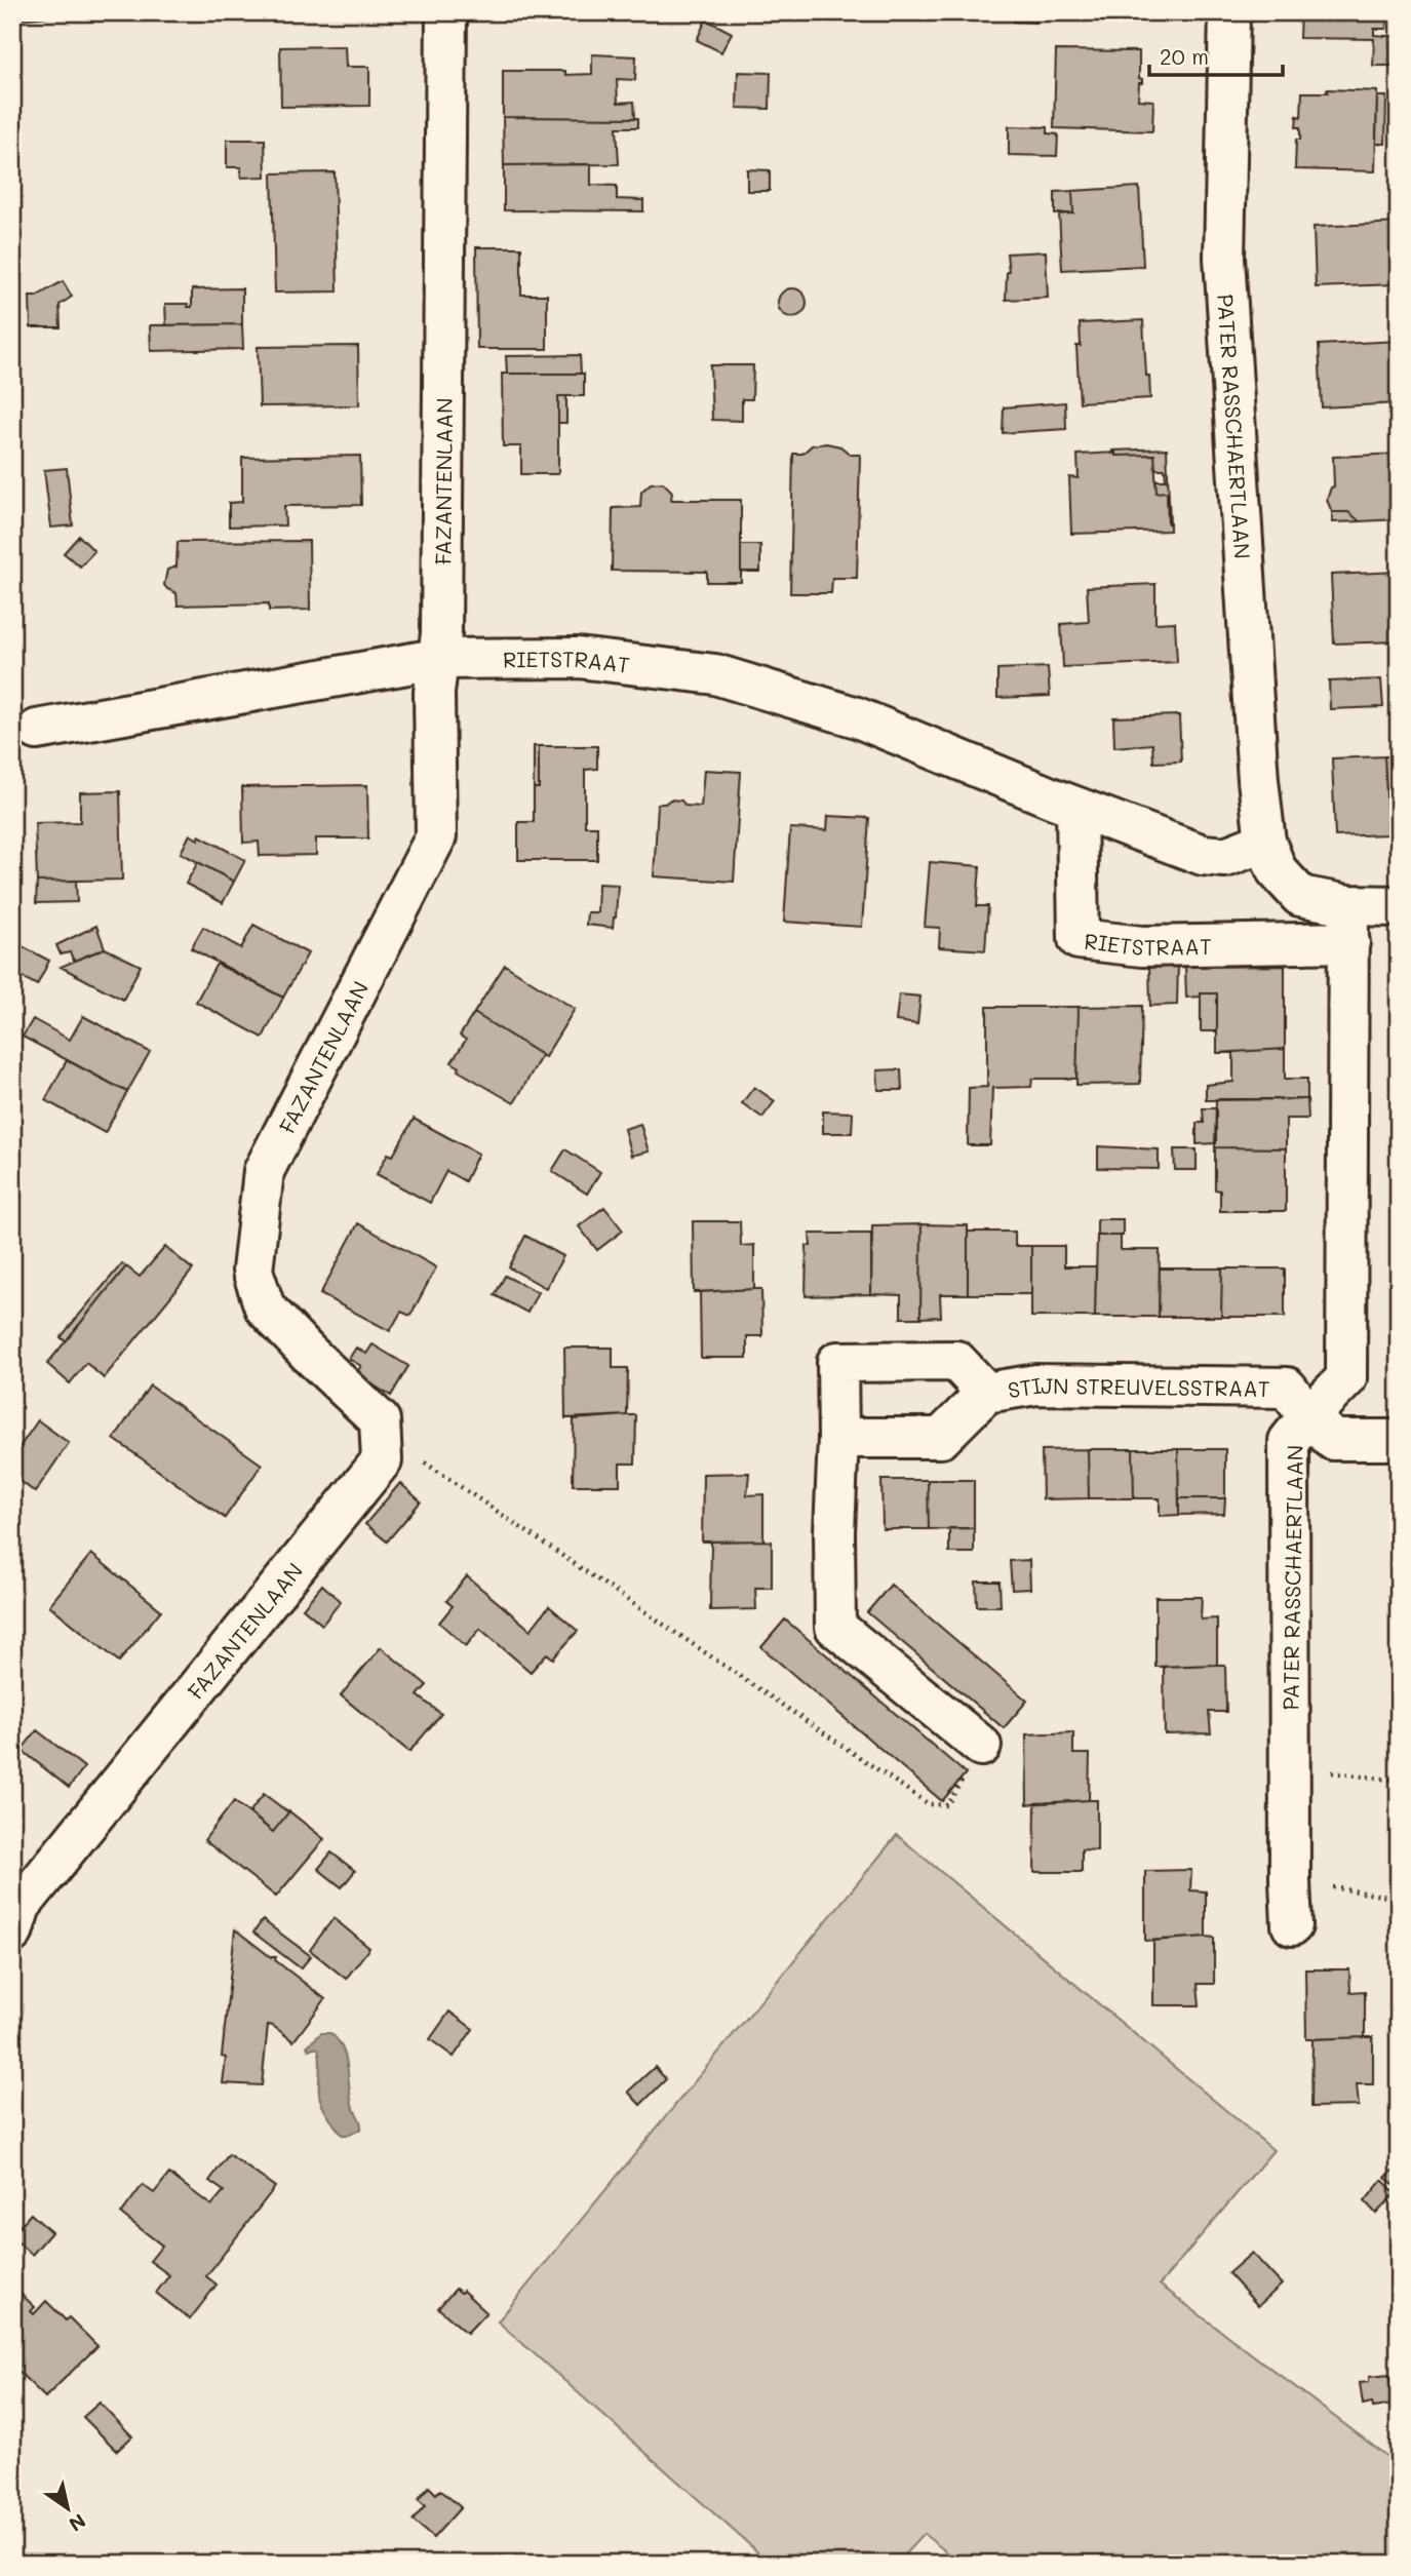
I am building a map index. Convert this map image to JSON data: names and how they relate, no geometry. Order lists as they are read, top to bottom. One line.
{"streets":{"street":["PATER RASSCHAERTLAAN","FAZANTENLAAN","RIETSTRAAT","STIJN STREUVELSSTRAAT"]},"crossings":[["PATER RASSCHAERTLAAN","RIETSTRAAT"],["PATER RASSCHAERTLAAN","STIJN STREUVELSSTRAAT"],["FAZANTENLAAN","RIETSTRAAT"]],"scale_bar":"20 m","north":"bottom right"}
